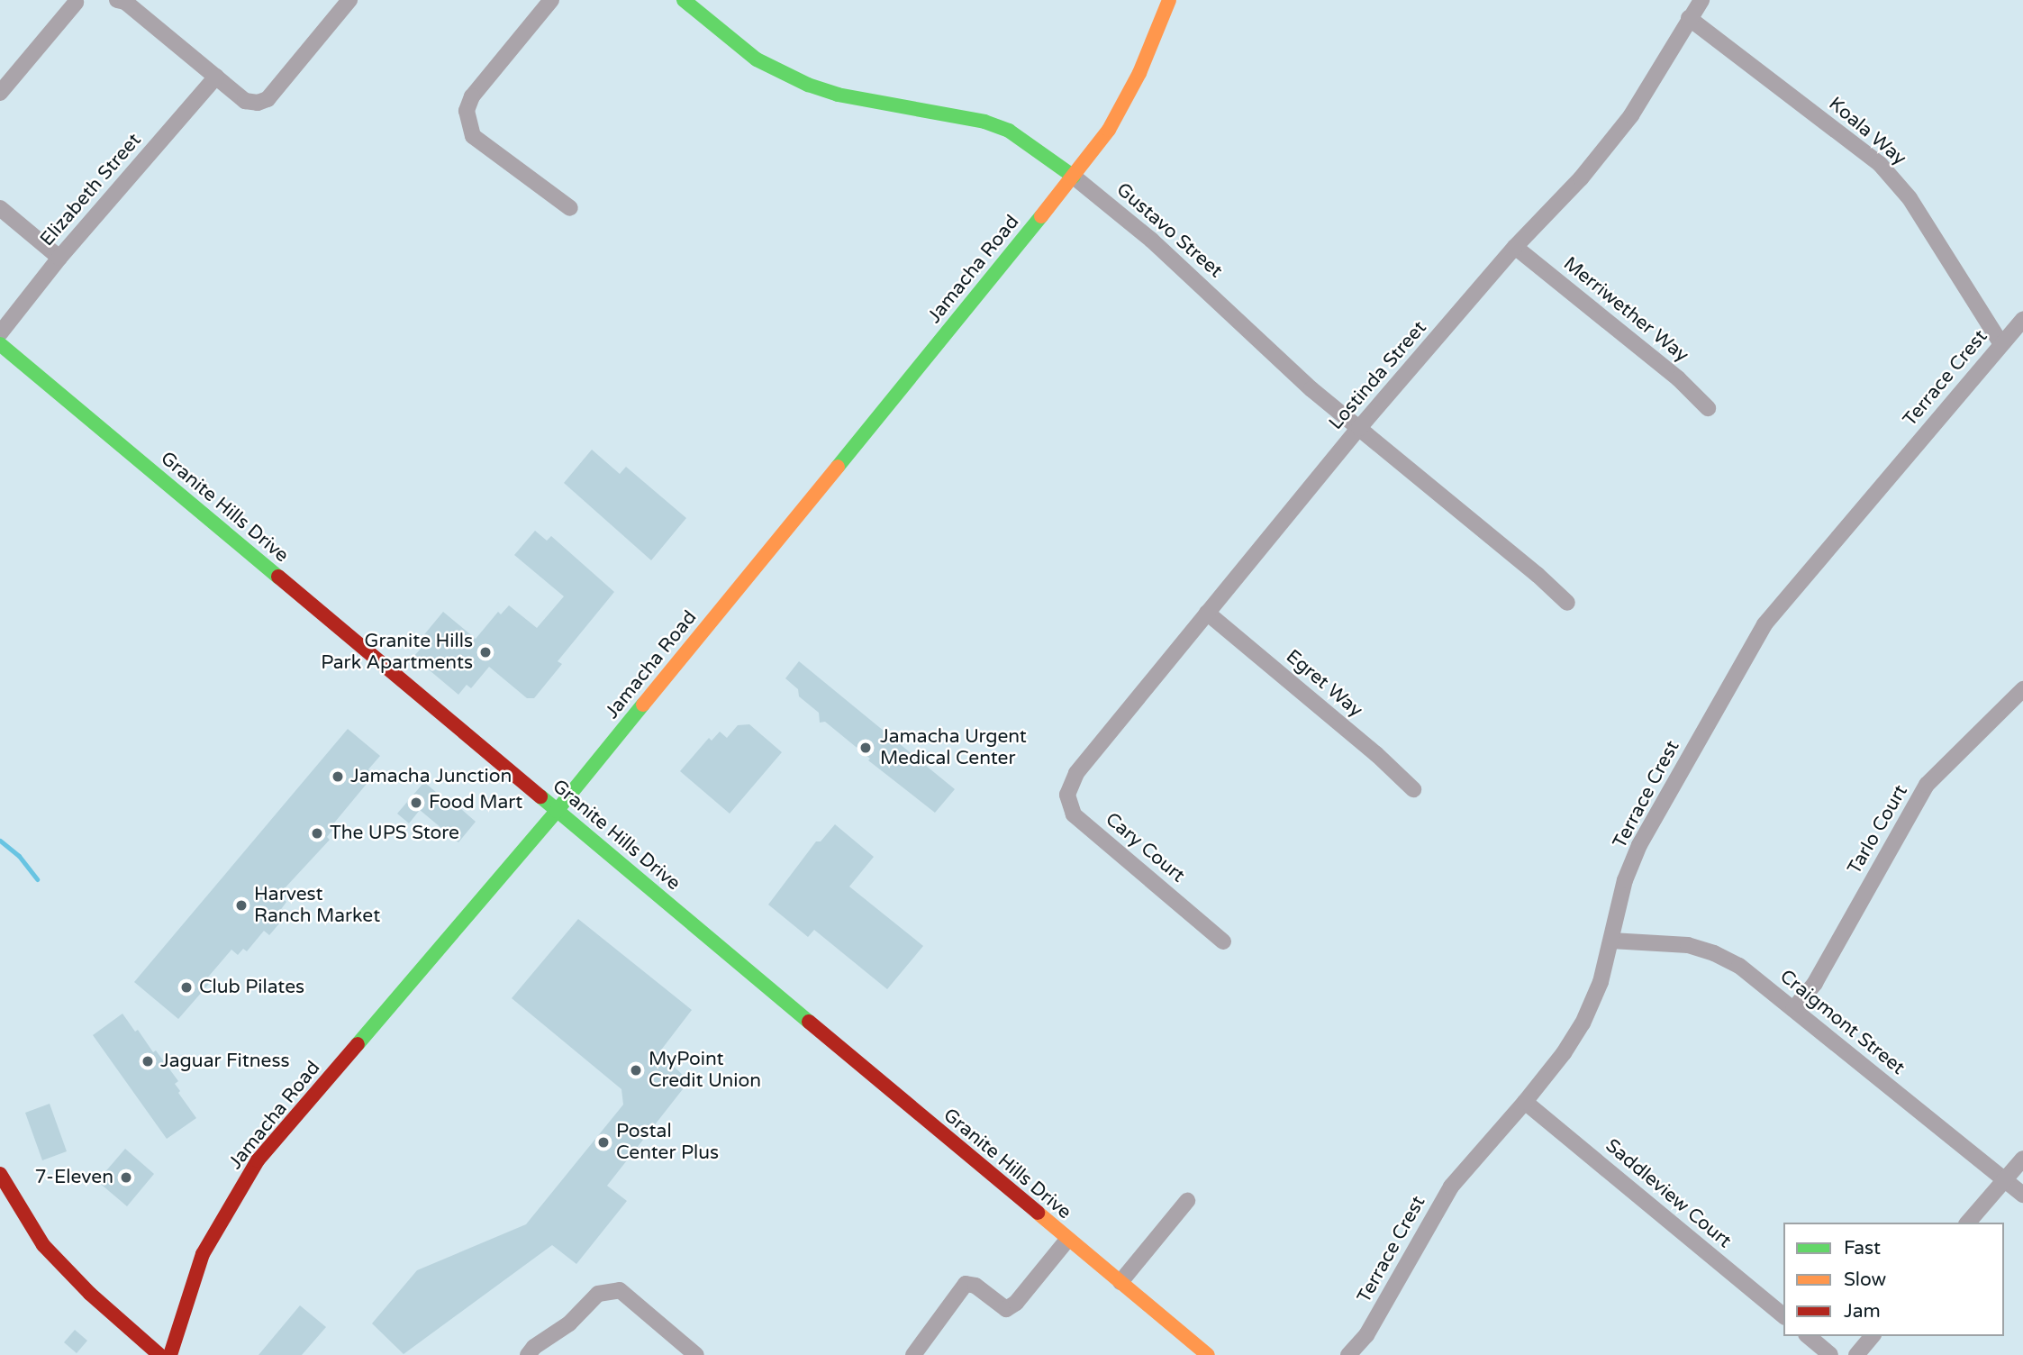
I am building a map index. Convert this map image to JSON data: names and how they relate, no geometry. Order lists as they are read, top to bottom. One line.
{"streets":{"street":["Koala Way","Elizabeth Street","Gustavo Street","Jamacha Road","Merriwether Way","Lostinda Street","Terrace Crest","Granite Hills Drive","Egret Way","Tarlo Court","Cary Court","Craigmont Street","Saddleview Court"]},"crossings":[["Koala Way","Lostinda Street"],["Koala Way","Terrace Crest"],["Gustavo Street","Jamacha Road"],["Gustavo Street","Lostinda Street"],["Jamacha Road","Granite Hills Drive"],["Merriwether Way","Lostinda Street"],["Lostinda Street","Egret Way"],["Lostinda Street","Cary Court"],["Terrace Crest","Craigmont Street"],["Terrace Crest","Saddleview Court"],["Tarlo Court","Craigmont Street"]],"places":["Granite Hills Park Apartments","Jamacha Urgent Medical Center","Jamacha Junction","Food Mart","The UPS Store","Harvest Ranch Market","Club Pilates","Jaguar Fitness","MyPoint Credit Union","Postal Center Plus","7-Eleven"],"legend":["Fast","Slow","Jam"]}
